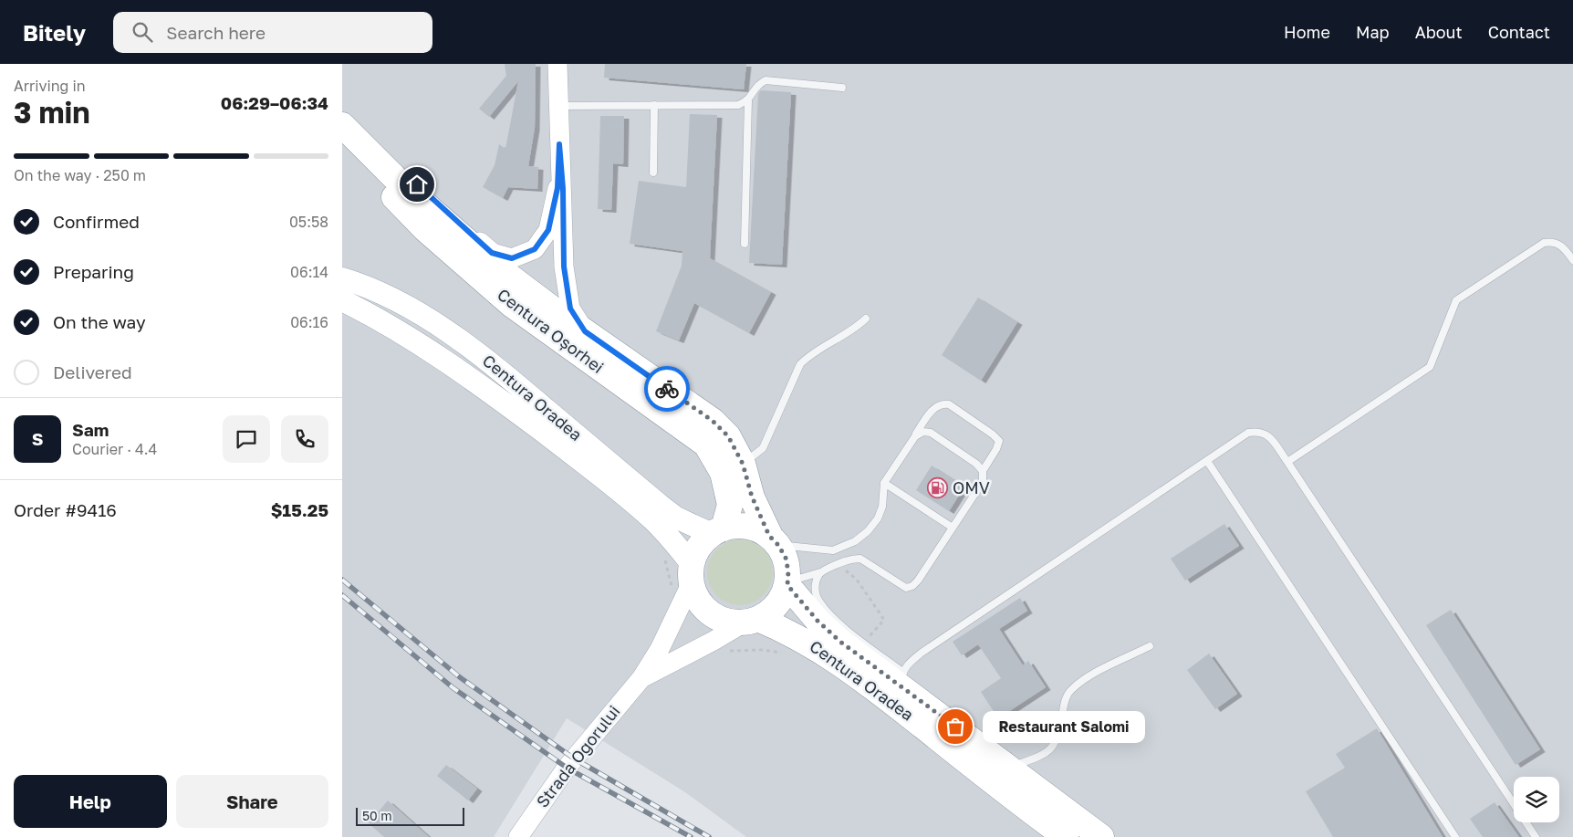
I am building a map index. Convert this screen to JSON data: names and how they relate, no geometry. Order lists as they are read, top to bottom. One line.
{"streets":{"highway":["Centura Oșorhei","Centura Oradea"],"street":["Strada Ogorului"]},"crossings":[["Centura Oșorhei","Centura Oradea"],["Centura Oșorhei","Strada Ogorului"],["Centura Oradea","Strada Ogorului"]],"places":{"fuel station":["OMV"],"other":["Restaurant Salomi"]},"scale_bar":"50 m","page":{"header":"Bitely","search":"Search here","nav":["Home","Map","About","Contact"],"heading":["3 min","Arriving in","06:29–06:34"],"panel":["Sam","Courier · 4.4","Order #9416","$15.25"],"bar":"On the way · 250 m","list":[["Confirmed","05:58"],["Preparing","06:14"],["On the way","06:16"],"Delivered"],"round":"S","bubble":"Restaurant Salomi","buttons":["Help","Share"],"scale":"50 m"}}
